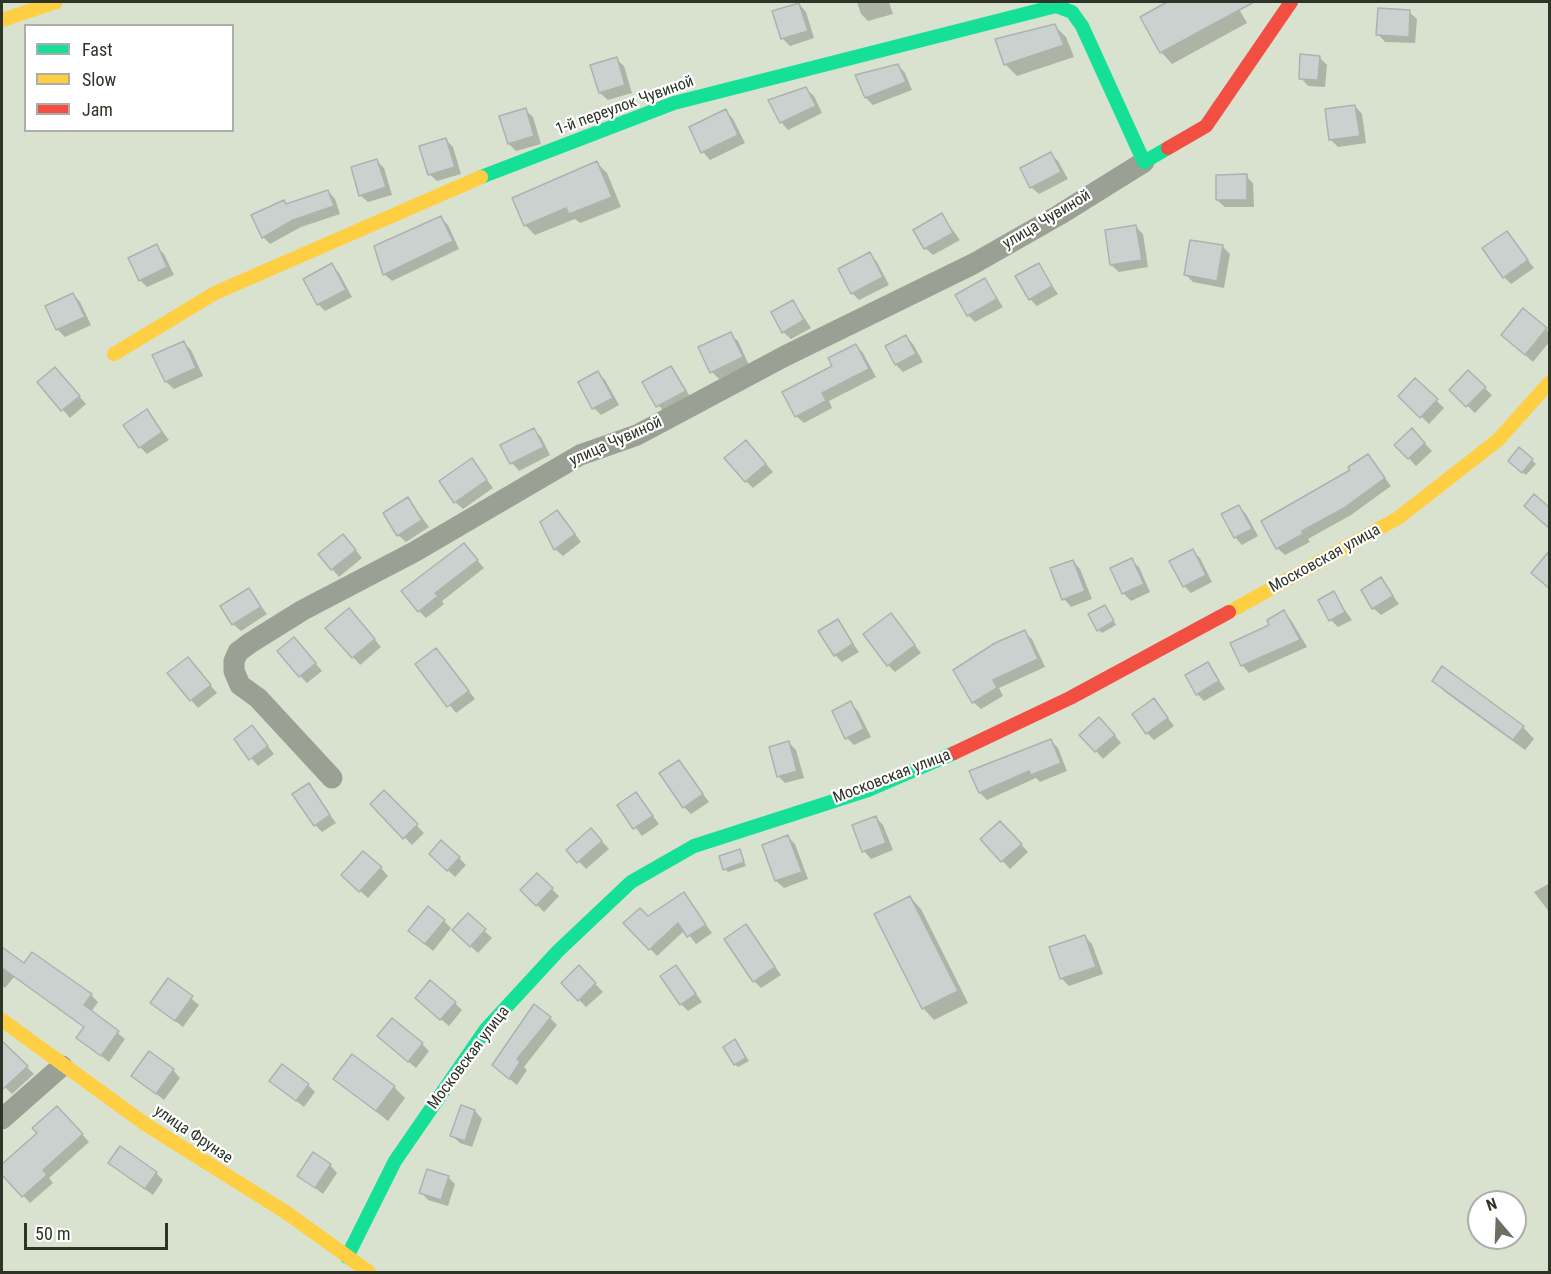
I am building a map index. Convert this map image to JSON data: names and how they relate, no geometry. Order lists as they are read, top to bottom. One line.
{"streets":{"street":["1-й переулок Чувиной","улица Чувиной","Московская улица","улица Фрунзе"]},"crossings":[["1-й переулок Чувиной","улица Чувиной"],["Московская улица","улица Фрунзе"]],"legend":["Fast","Slow","Jam"],"scale_bar":"50 m","north":"top"}
